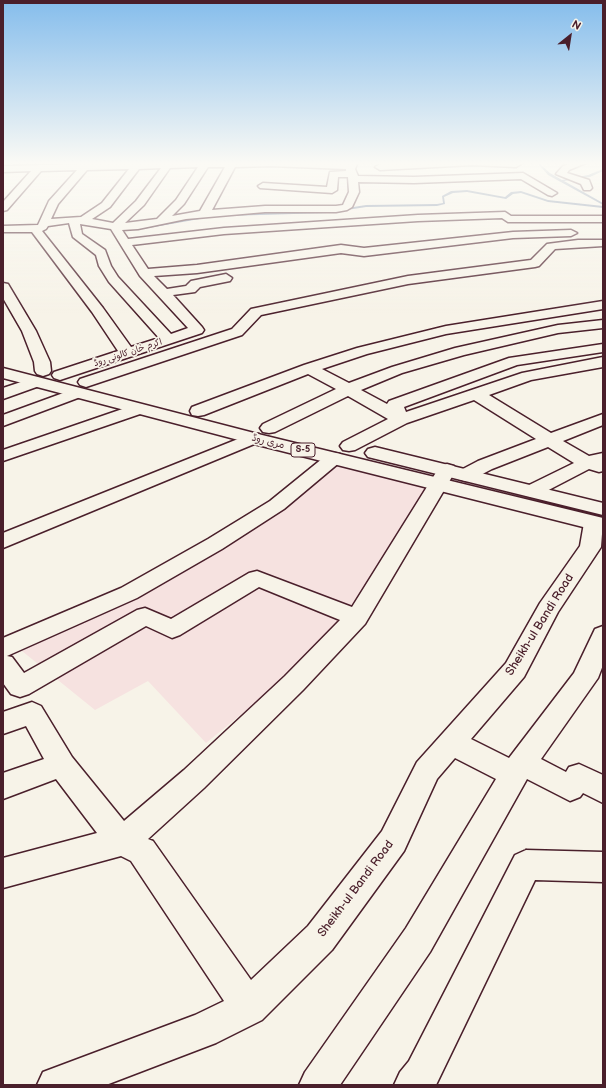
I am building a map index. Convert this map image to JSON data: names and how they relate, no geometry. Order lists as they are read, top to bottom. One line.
{"streets":{"main road":["مری روڈ","S-5"],"street":["اکرم خان کالونی روڈ","Sheikh-ul Bandi Road"]},"crossings":[["اکرم خان کالونی روڈ","مری روڈ"],["مری روڈ","Sheikh-ul Bandi Road"]],"north":"top right"}
